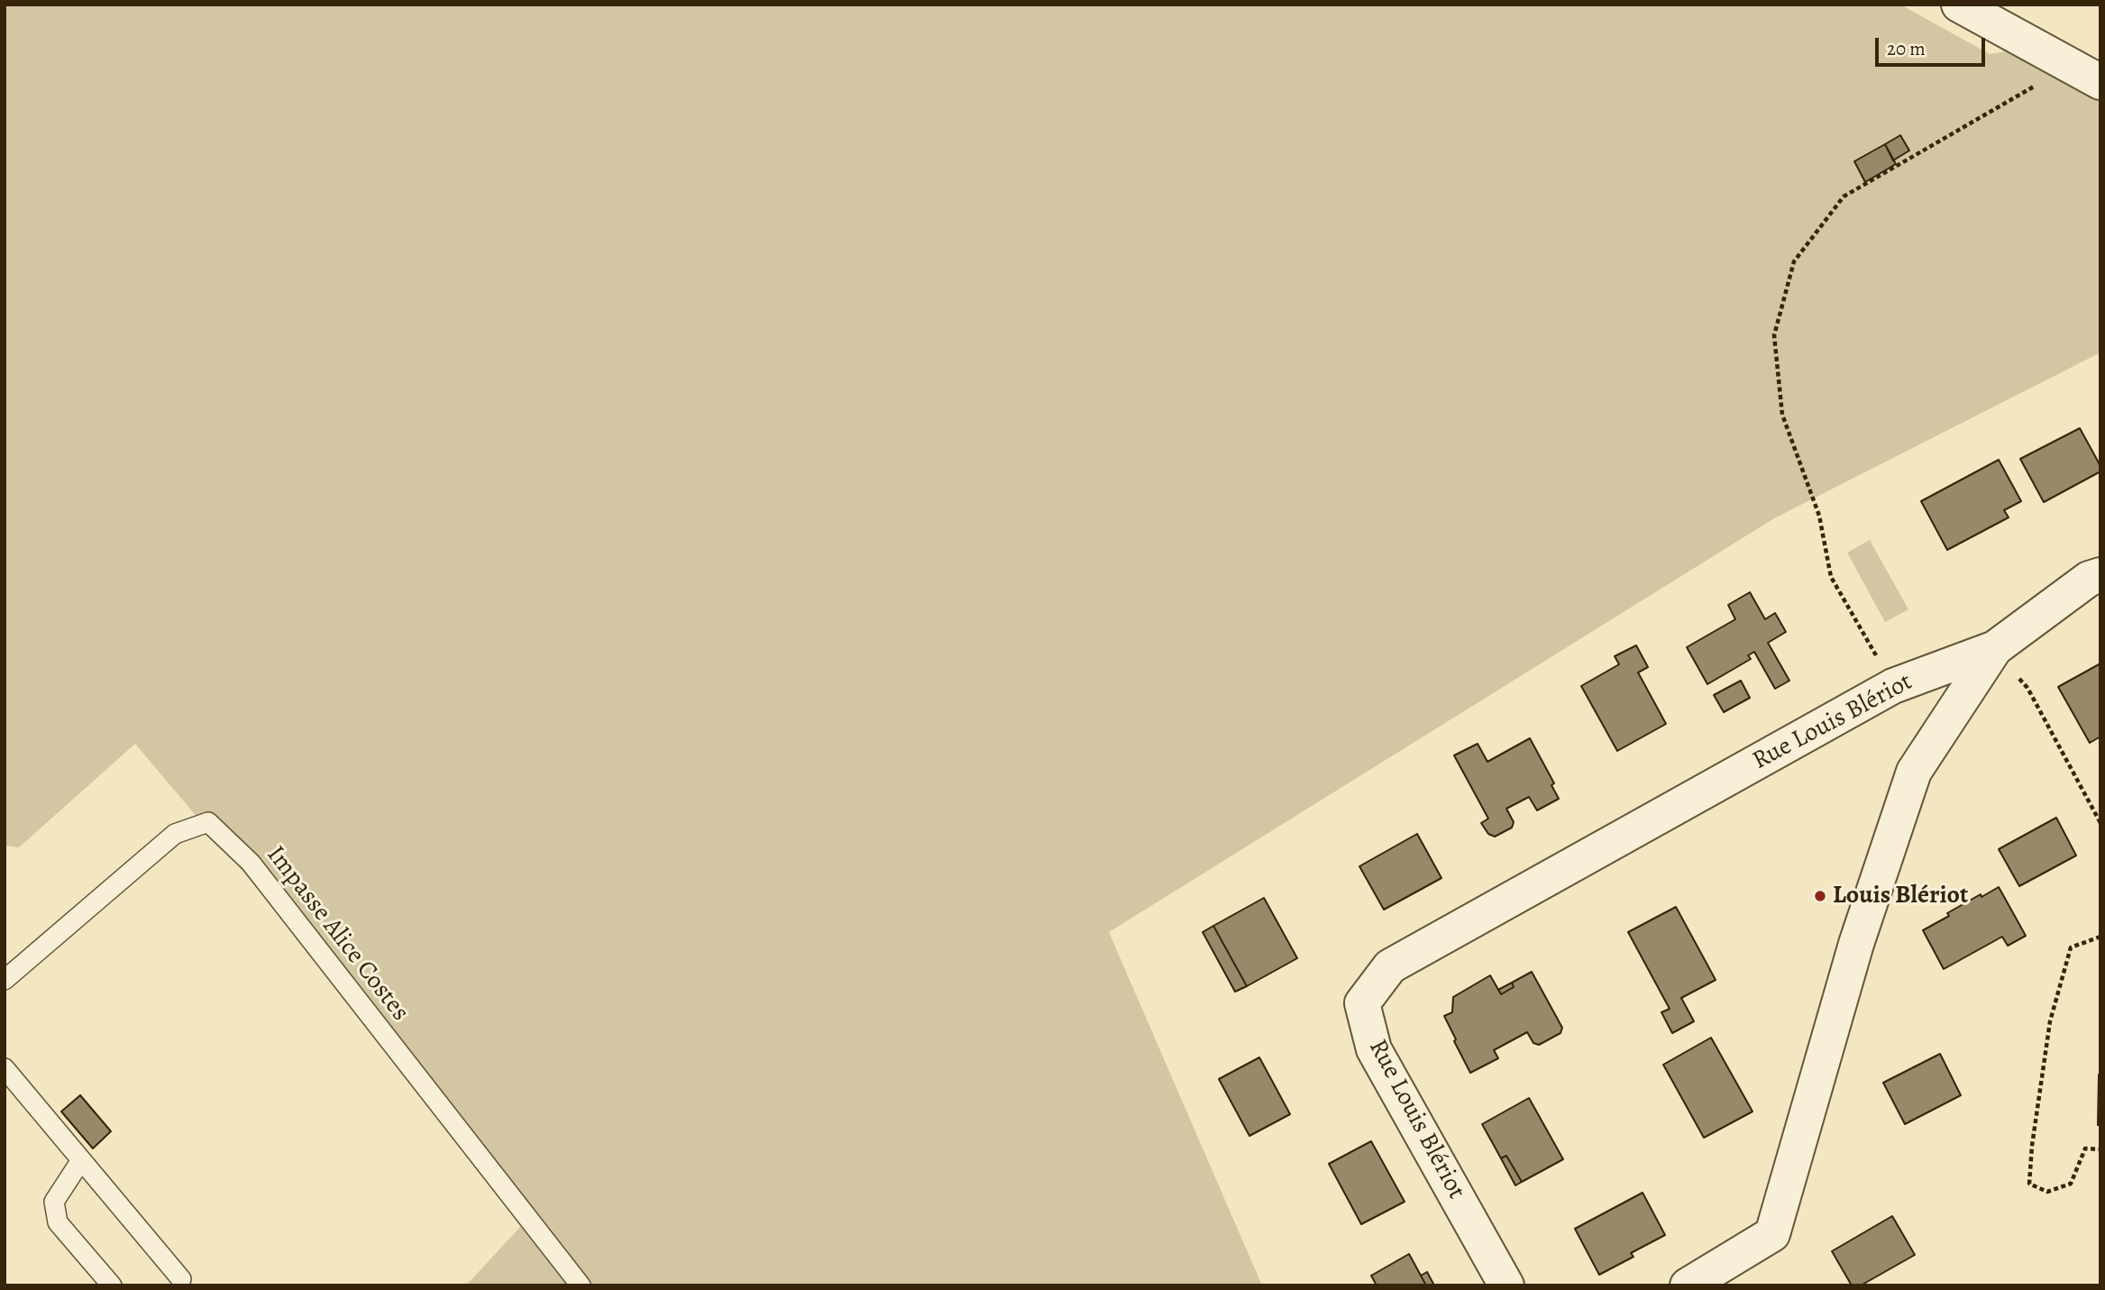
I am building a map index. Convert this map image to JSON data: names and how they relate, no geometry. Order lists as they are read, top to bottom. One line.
{"streets":{"street":["Rue Louis Blériot"],"lane":["Impasse Alice Costes"]},"places":["Louis Blériot"],"scale_bar":"20 m"}
